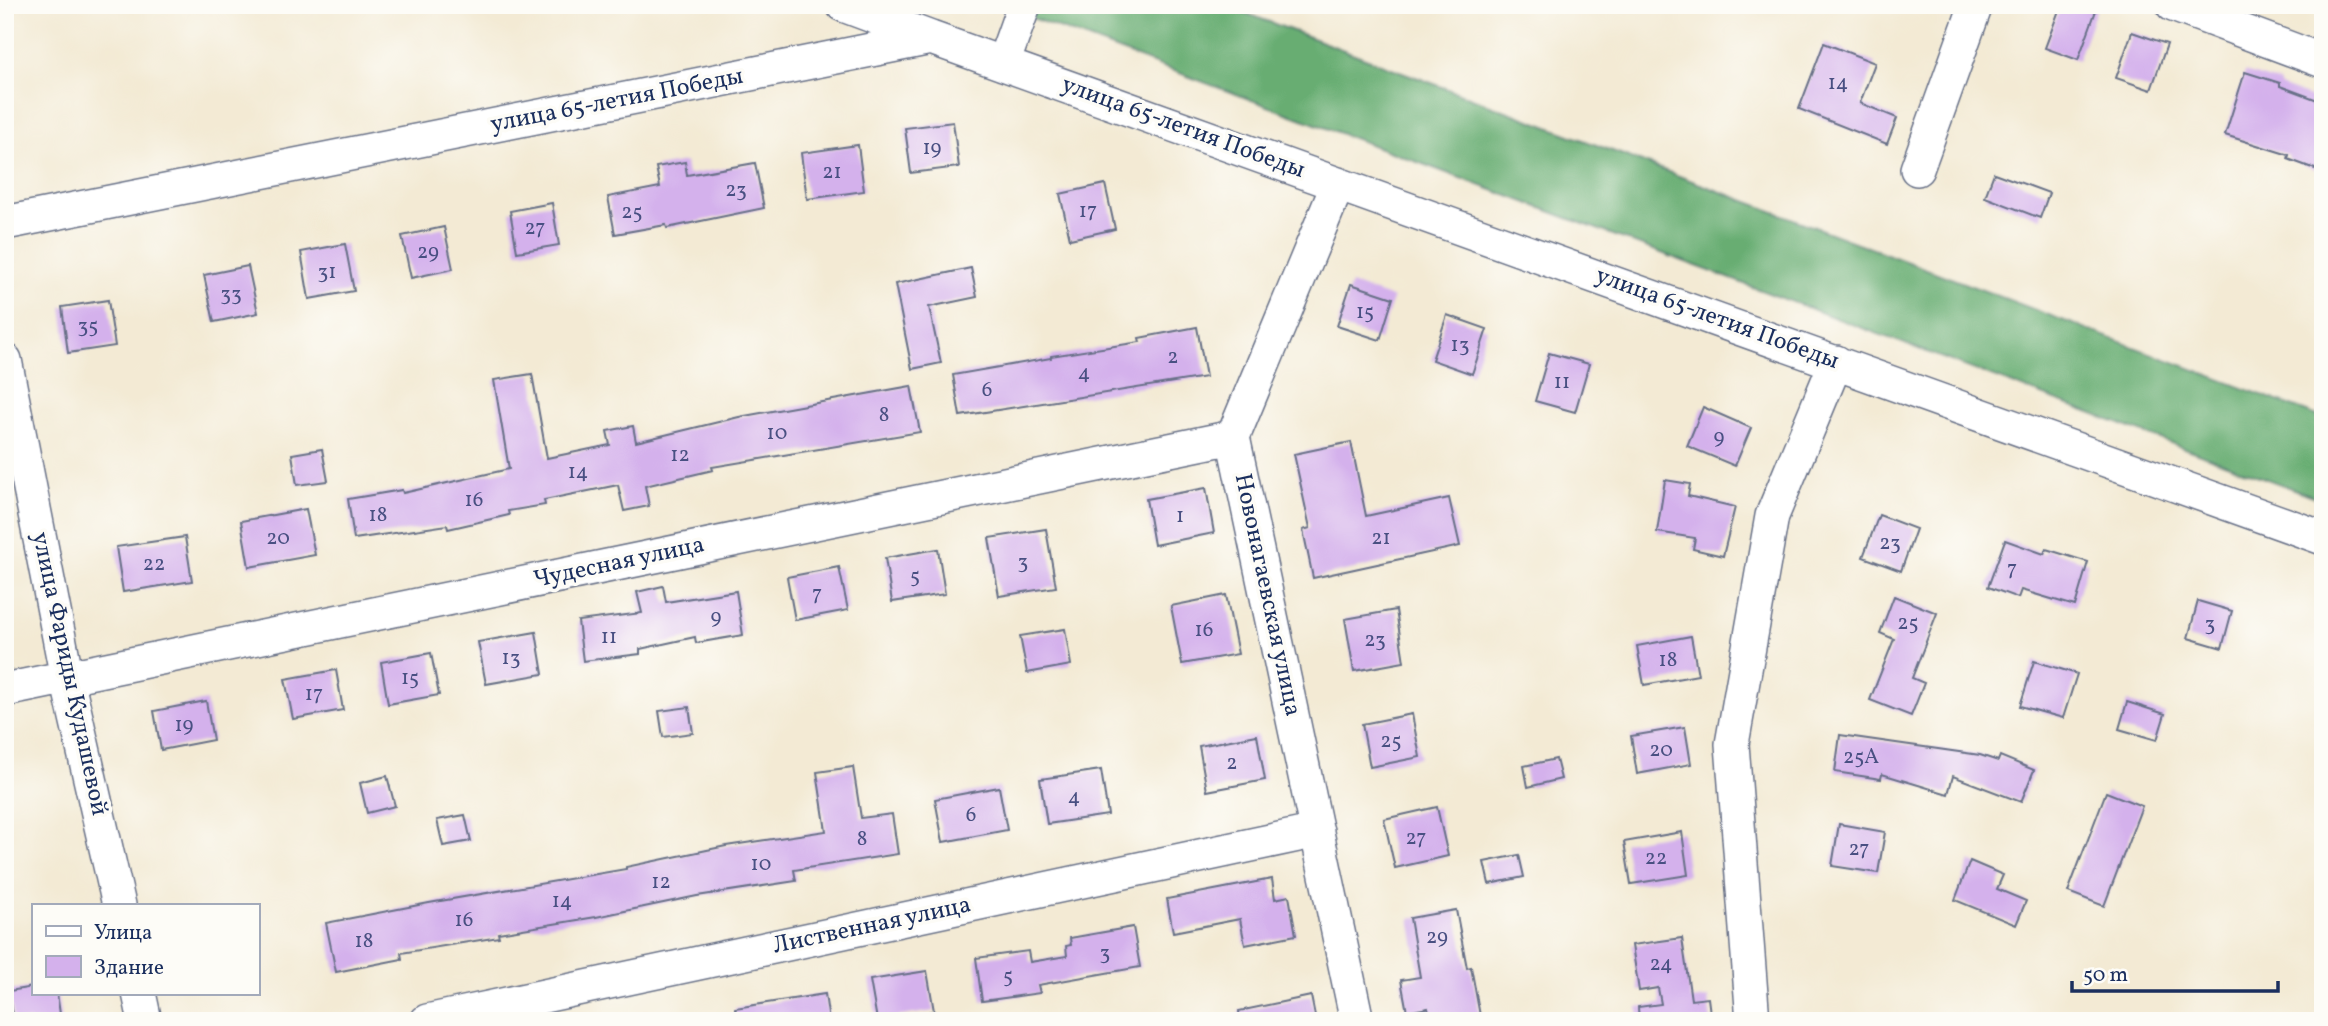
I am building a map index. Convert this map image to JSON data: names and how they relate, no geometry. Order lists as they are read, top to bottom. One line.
{"streets":{"street":["улица 65-летия Победы","Чудесная улица","Новонагаевская улица","улица Фариды Кудашевой","Лиственная улица"]},"crossings":[["Чудесная улица","Новонагаевская улица"],["Чудесная улица","улица Фариды Кудашевой"],["Новонагаевская улица","Лиственная улица"]],"house_numbers":["14","19","21","23","17","25","27","29","31","33","15","35","13","2","4","11","6","8","10","9","12","14","16","18","1","20","21","23","3","22","7","5","7","9","25","3","16","11","23","13","18","15","17","19","25","20","25А","2","4","6","27","8","27","22","10","12","14","16","29","18","3","24","5"],"legend":["Улица","Здание"],"scale_bar":"50 m"}
